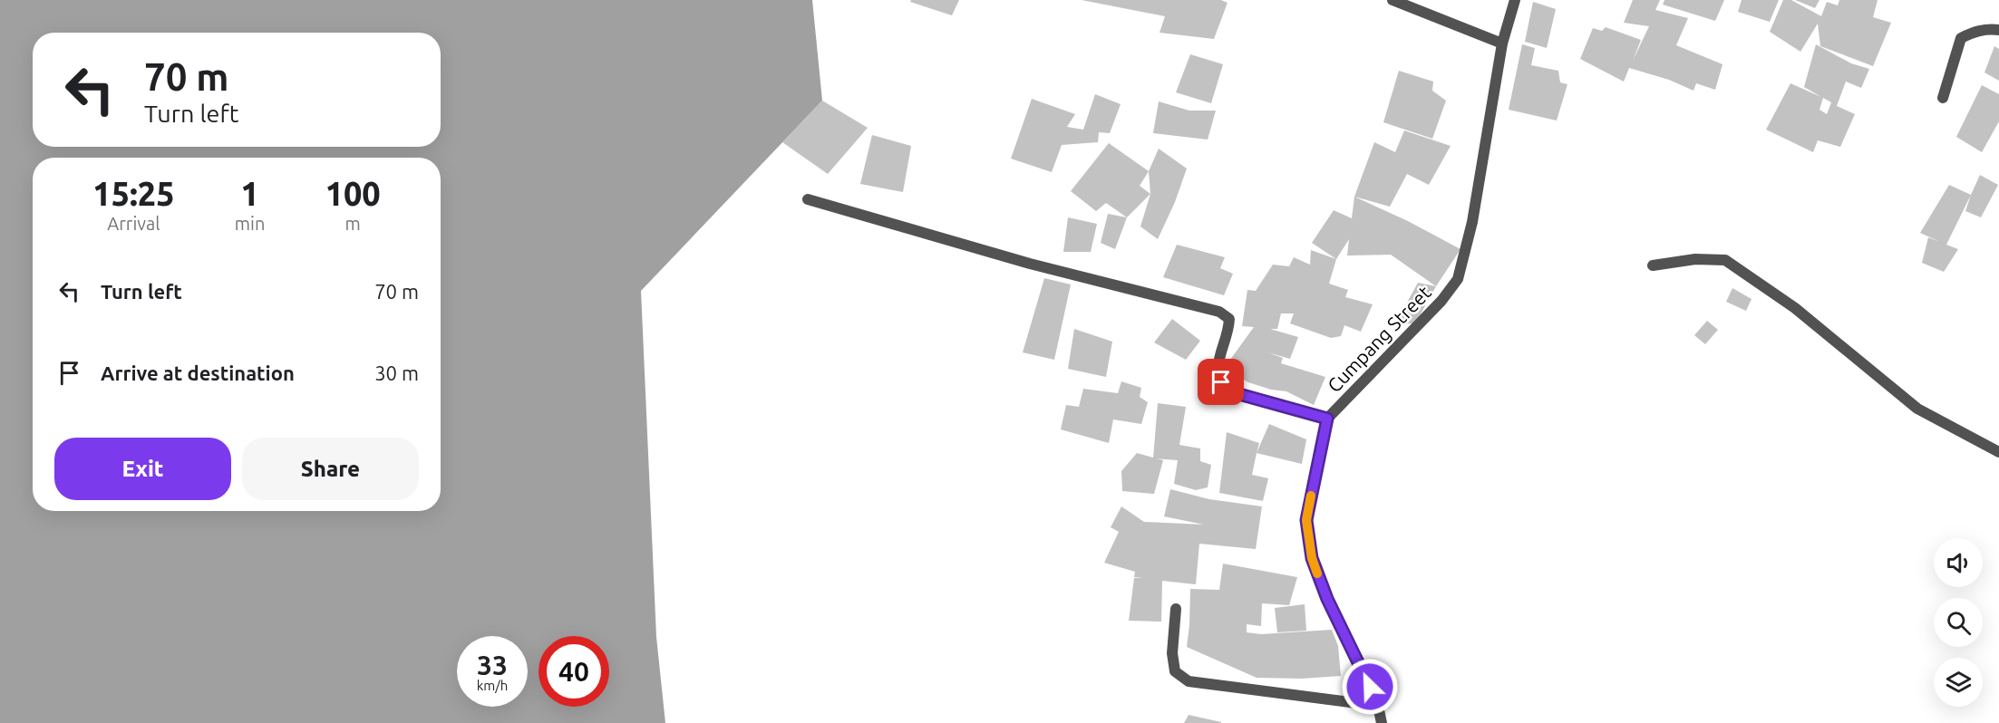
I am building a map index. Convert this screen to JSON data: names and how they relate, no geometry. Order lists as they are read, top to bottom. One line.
{"streets":{"street":["Cumpang Street"]},"page":{"turn":["70 m","Turn left"],"eta":["15:25","Arrival","1","min","100","m"],"list":[{"name":"Turn left","value":"70 m"},{"name":"Arrive at destination","value":"30 m"}],"buttons":["Exit","Share"],"speed":"33 km/h","limit":"40"}}
